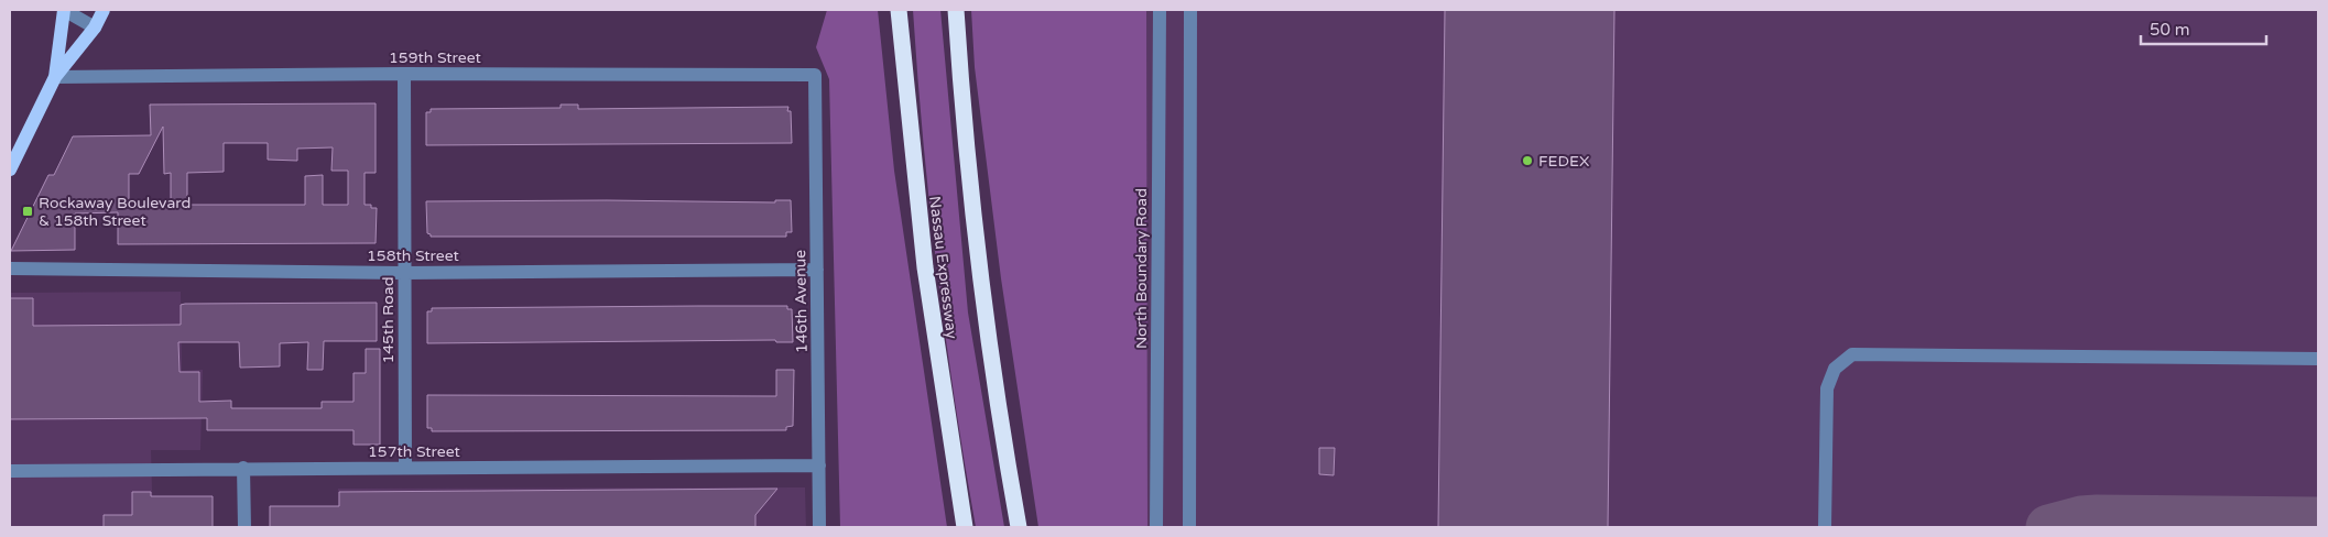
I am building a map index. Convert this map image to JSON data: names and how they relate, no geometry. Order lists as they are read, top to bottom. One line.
{"streets":{"highway":["Nassau Expressway"],"street":["159th Street","158th Street","North Boundary Road","146th Avenue","145th Road","157th Street"]},"crossings":[["159th Street","146th Avenue"],["159th Street","145th Road"],["158th Street","146th Avenue"],["158th Street","145th Road"],["146th Avenue","157th Street"],["145th Road","157th Street"]],"places":{"other":["FEDEX"],"transit":["Rockaway Boulevard & 158th Street"]},"scale_bar":"50 m"}
